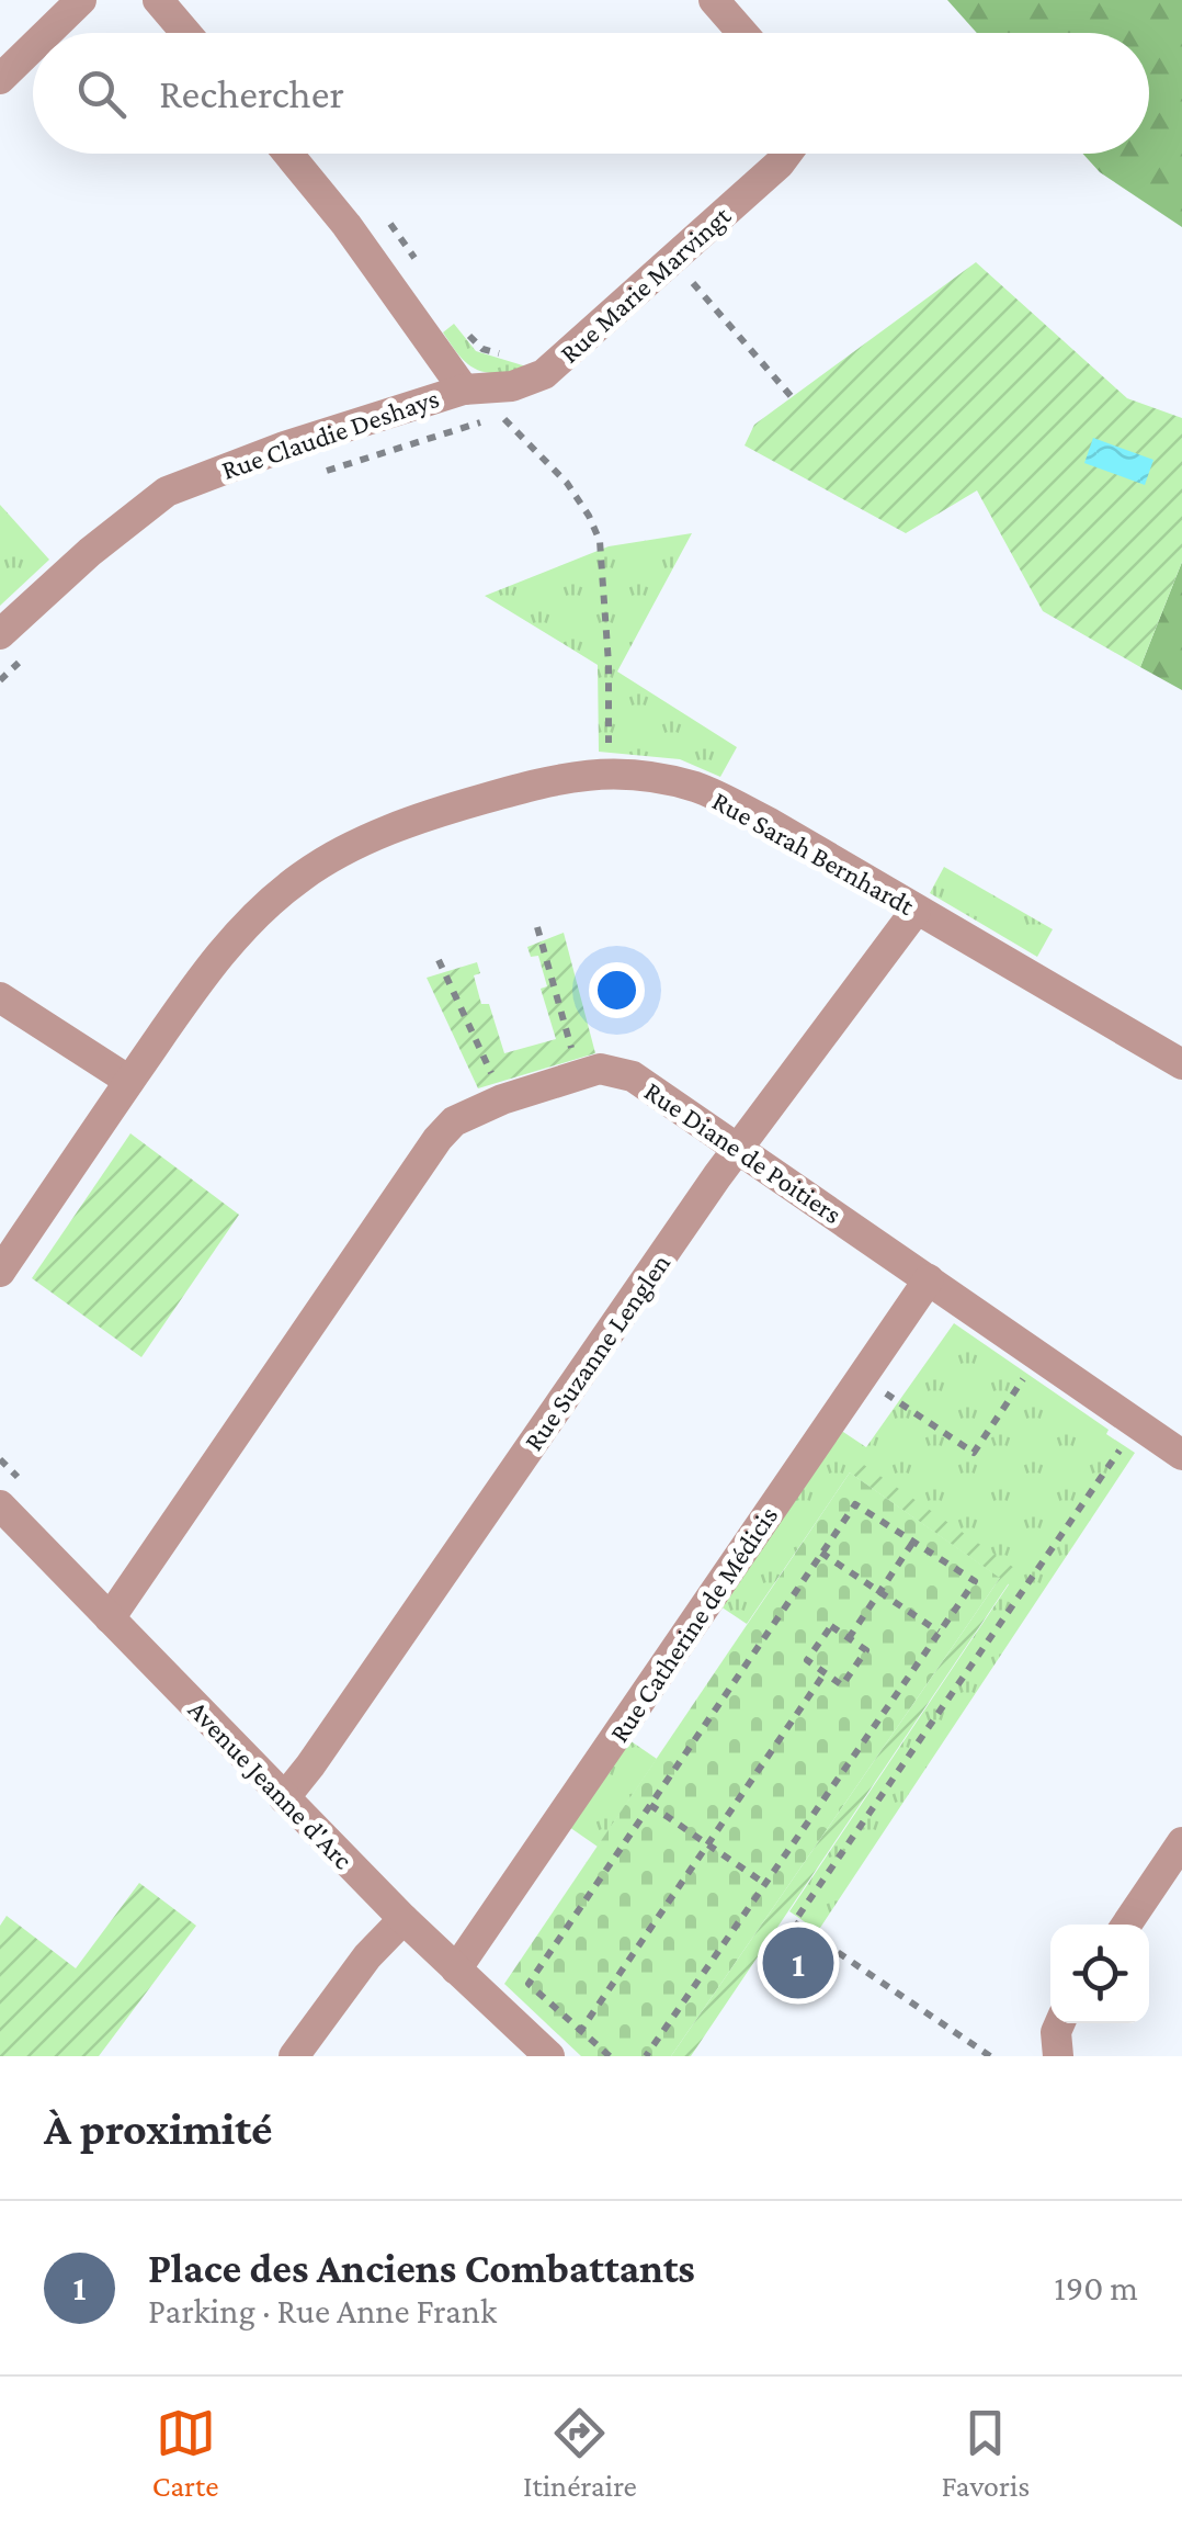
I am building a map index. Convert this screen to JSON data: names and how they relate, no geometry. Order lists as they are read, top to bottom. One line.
{"streets":{"street":["Rue Marie Marvingt","Rue Claudie Deshays","Rue Sarah Bernhardt","Rue Diane de Poitiers","Rue Suzanne Lenglen","Rue Catherine de Médicis","Avenue Jeanne d'Arc"]},"crossings":[["Rue Marie Marvingt","Rue Claudie Deshays"],["Rue Sarah Bernhardt","Rue Suzanne Lenglen"],["Rue Diane de Poitiers","Rue Suzanne Lenglen"],["Rue Diane de Poitiers","Rue Catherine de Médicis"],["Rue Diane de Poitiers","Avenue Jeanne d'Arc"],["Rue Suzanne Lenglen","Avenue Jeanne d'Arc"],["Rue Catherine de Médicis","Avenue Jeanne d'Arc"]],"page":{"search":"Rechercher","pins":"1","heading":"À proximité","list":[{"mark":"1","name":"Place des Anciens Combattants","note":"Parking · Rue Anne Frank","value":"190 m"}],"nav":["Carte","Itinéraire","Favoris"]}}
